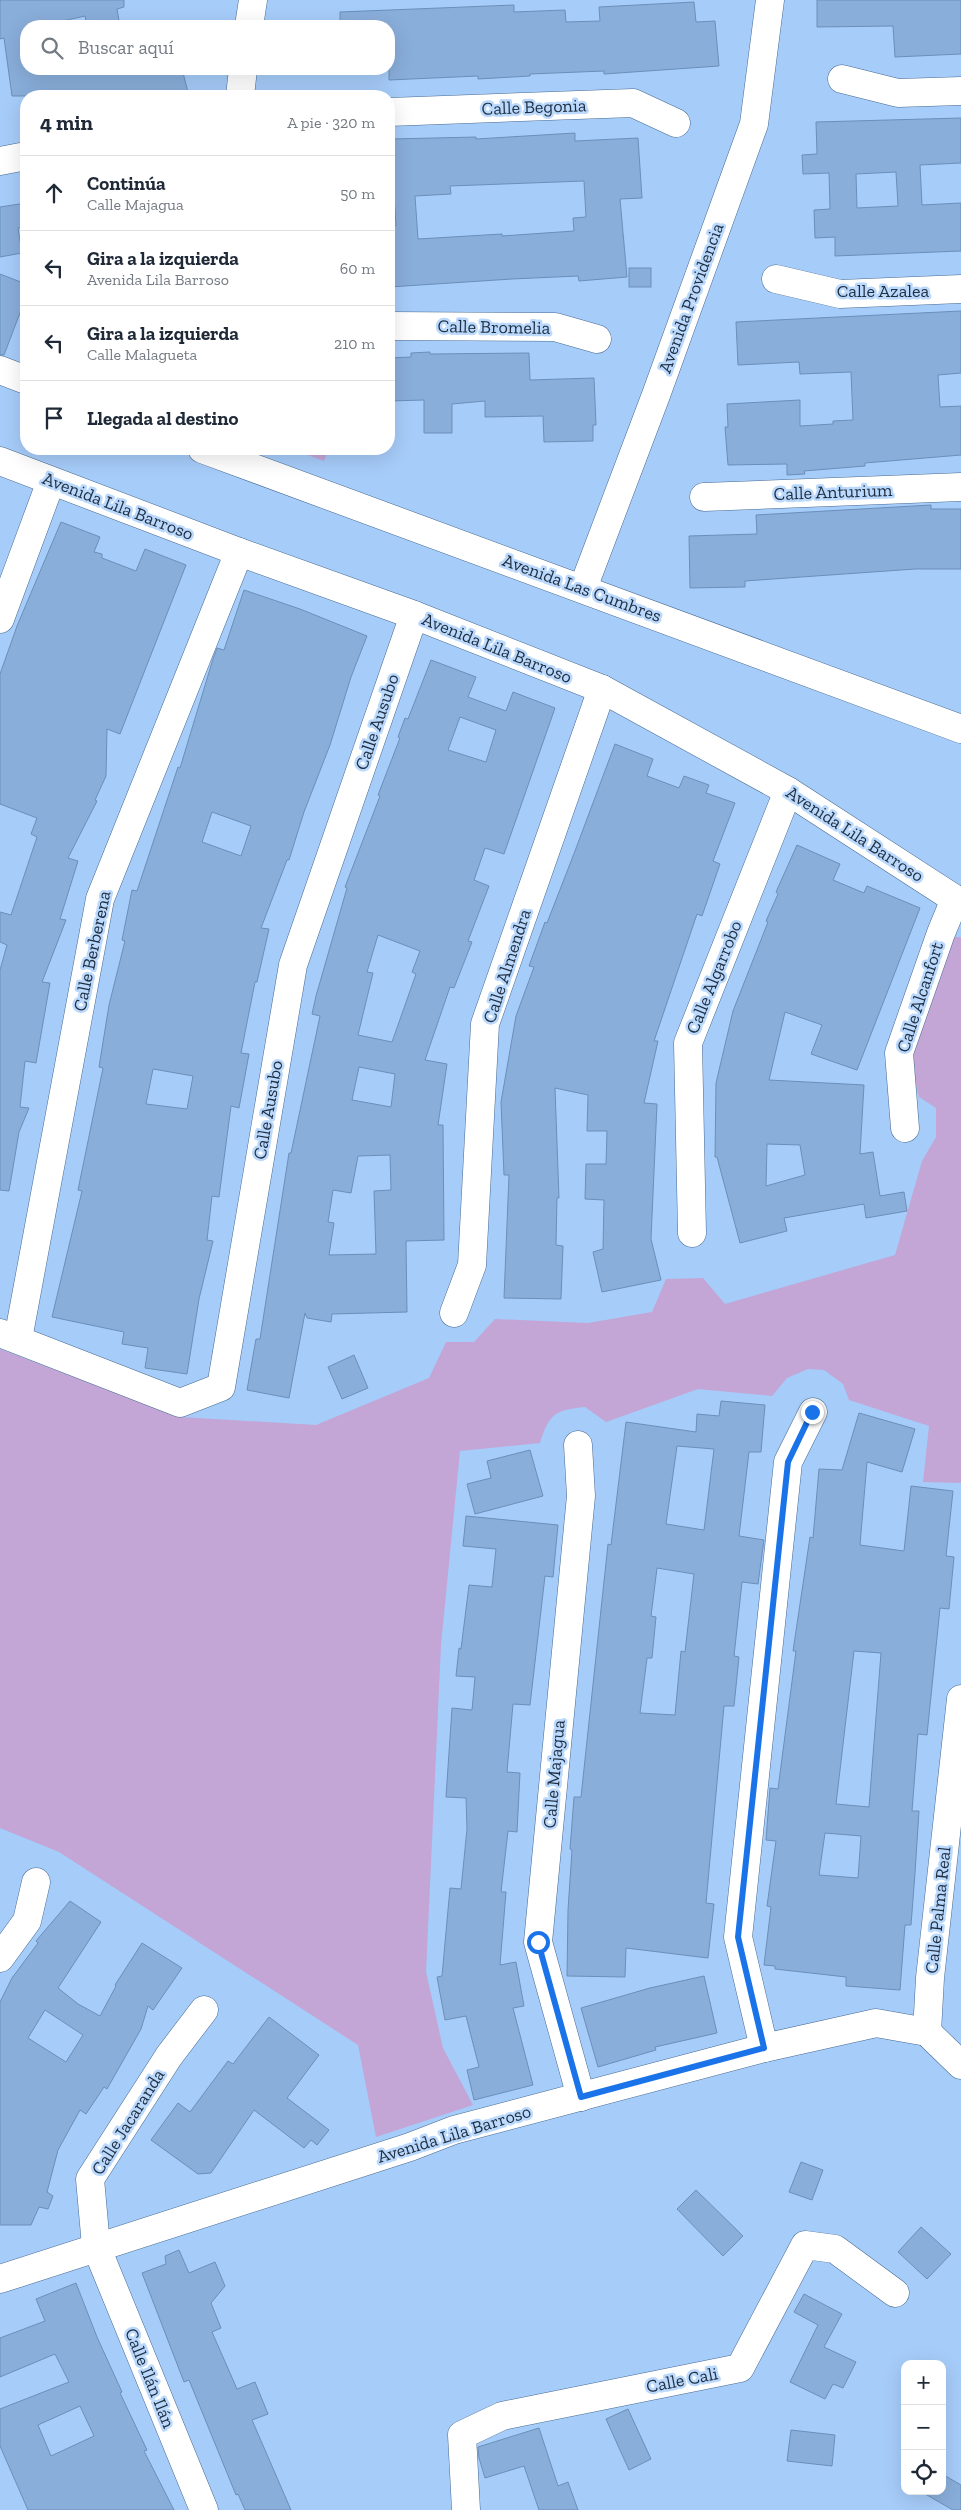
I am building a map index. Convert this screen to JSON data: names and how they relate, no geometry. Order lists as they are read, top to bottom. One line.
{"streets":{"street":["Calle Begonia","Calle Azalea","Avenida Providencia","Calle Bromelia","Calle Anturium","Avenida Lila Barroso","Avenida Las Cumbres","Calle Ausubo","Calle Berberena","Calle Almendra","Calle Algarrobo","Calle Alcanfort","Calle Majagua","Calle Palma Real","Calle Jacaranda","Calle Ilán Ilán","Calle Cali"]},"crossings":[["Avenida Providencia","Avenida Las Cumbres"],["Avenida Lila Barroso","Calle Ausubo"],["Avenida Lila Barroso","Calle Berberena"],["Avenida Lila Barroso","Calle Almendra"],["Avenida Lila Barroso","Calle Algarrobo"],["Avenida Lila Barroso","Calle Alcanfort"],["Avenida Lila Barroso","Calle Majagua"],["Avenida Lila Barroso","Calle Palma Real"],["Avenida Lila Barroso","Calle Jacaranda"],["Avenida Lila Barroso","Calle Ilán Ilán"],["Calle Ausubo","Calle Berberena"],["Calle Jacaranda","Calle Ilán Ilán"]],"page":{"search":"Buscar aquí","heading":["4 min","A pie · 320 m"],"list":[["Continúa","Calle Majagua","50 m"],["Gira a la izquierda","Avenida Lila Barroso","60 m"],["Gira a la izquierda","Calle Malagueta","210 m"],"Llegada al destino"],"map_buttons":["+","−"]}}
